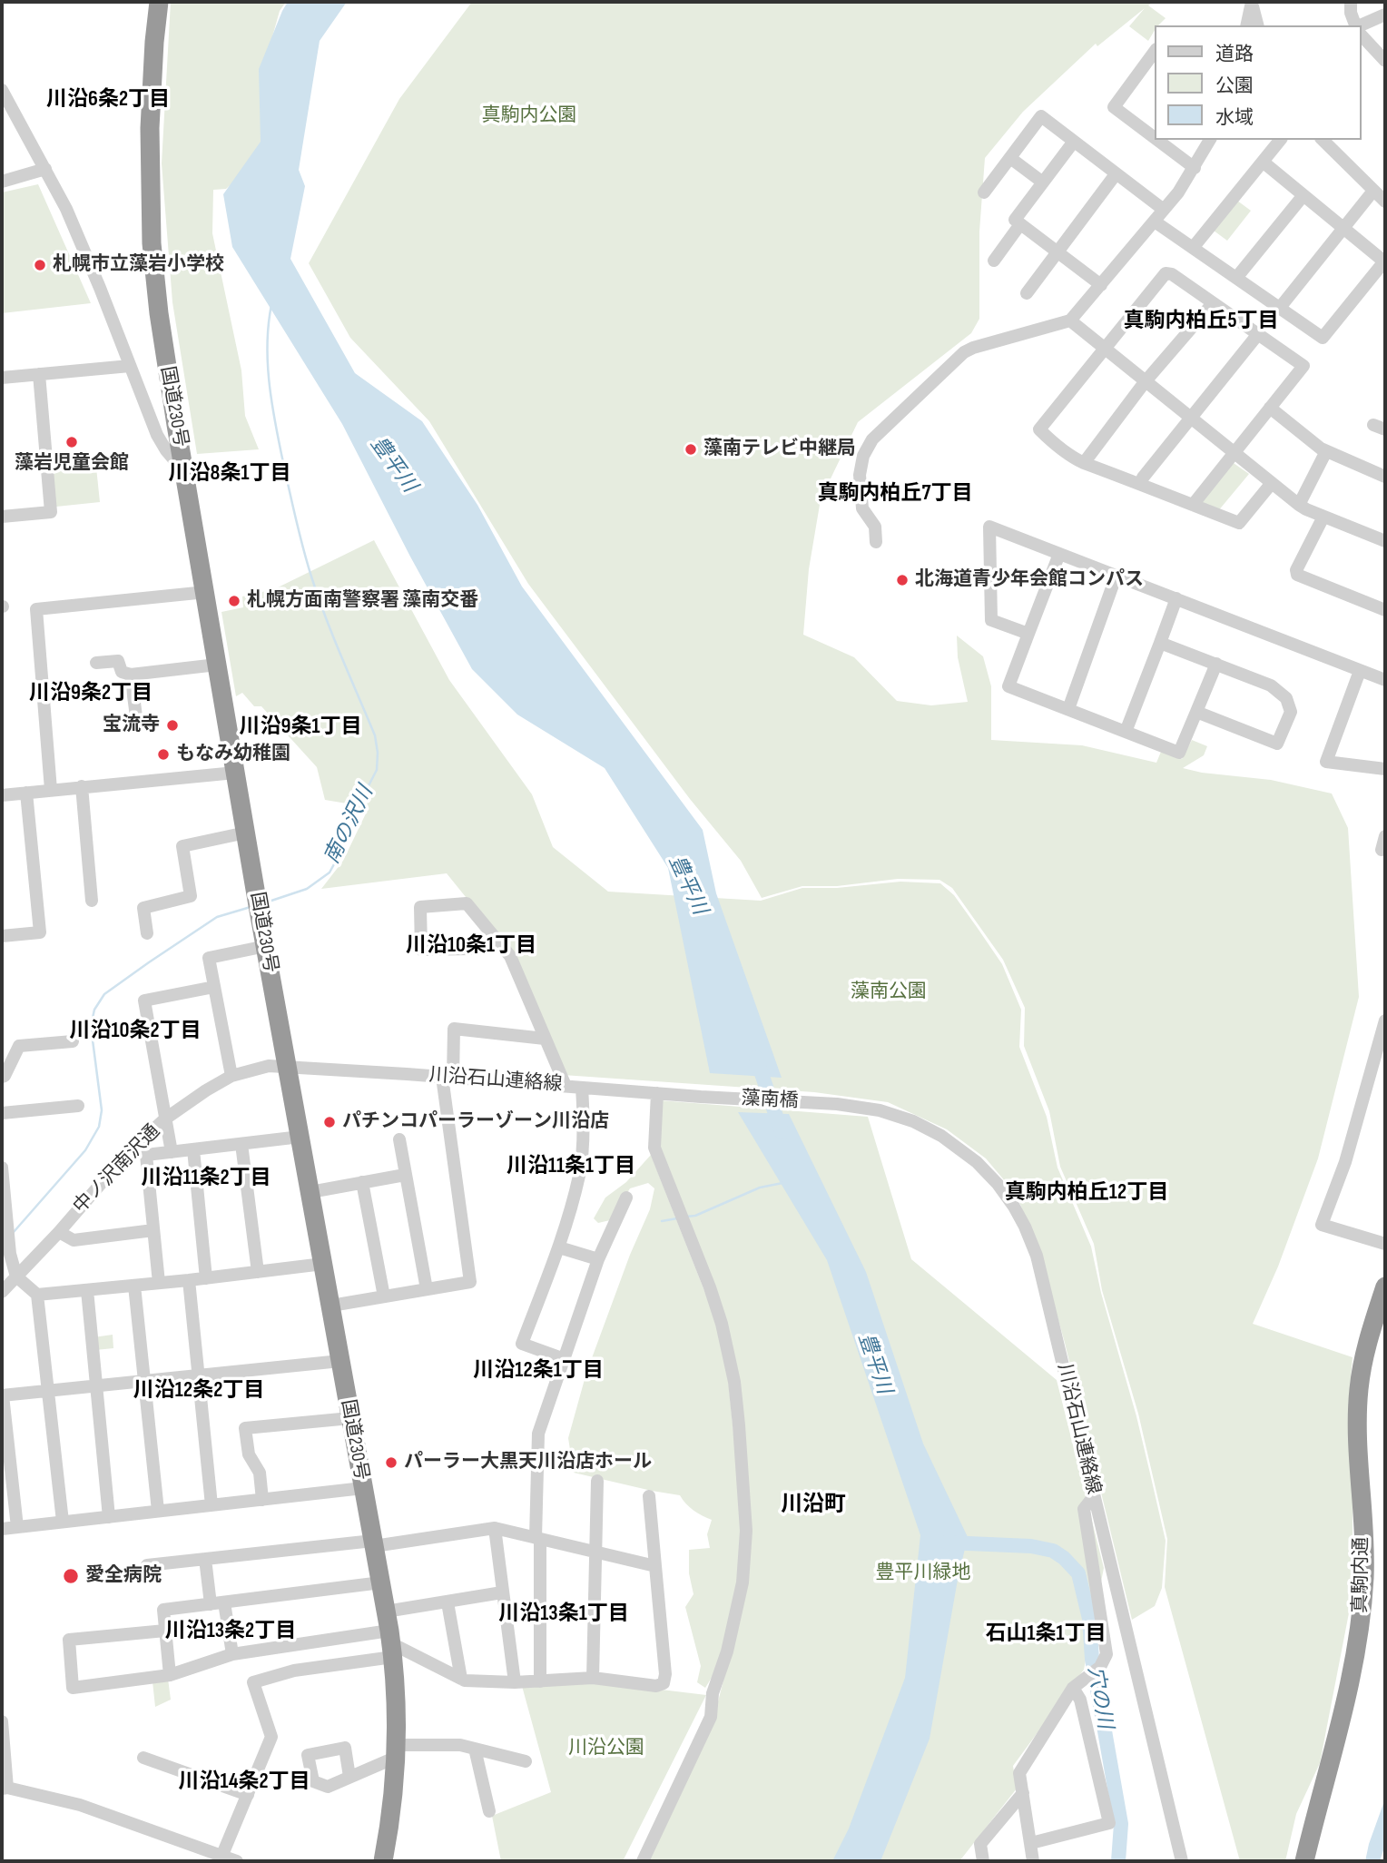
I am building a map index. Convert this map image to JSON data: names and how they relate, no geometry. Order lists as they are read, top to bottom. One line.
{"streets":{"highway":["国道230号","真駒内通"],"street":["川沿石山連絡線","藻南橋","中ノ沢南沢通"]},"crossings":[["国道230号","川沿石山連絡線"],["国道230号","中ノ沢南沢通"],["川沿石山連絡線","藻南橋"],["川沿石山連絡線","中ノ沢南沢通"]],"districts":["川沿6条2丁目","真駒内柏丘5丁目","川沿8条1丁目","真駒内柏丘7丁目","川沿9条2丁目","川沿9条1丁目","川沿10条1丁目","川沿10条2丁目","川沿11条1丁目","川沿11条2丁目","真駒内柏丘12丁目","川沿12条1丁目","川沿12条2丁目","川沿町","川沿13条1丁目","川沿13条2丁目","石山1条1丁目","川沿14条2丁目"],"water":["豊平川","南の沢川","穴の川"],"parks":["真駒内公園","藻南公園","豊平川緑地","川沿公園"],"places":["札幌市立藻岩小学校","藻岩児童会館","藻南テレビ中継局","北海道青少年会館コンパス","札幌方面南警察署 藻南交番","宝流寺","もなみ幼稚園","パチンコパーラーゾーン川沿店","パーラー大黒天川沿店ホール","愛全病院"],"legend":["道路","公園","水域"]}
